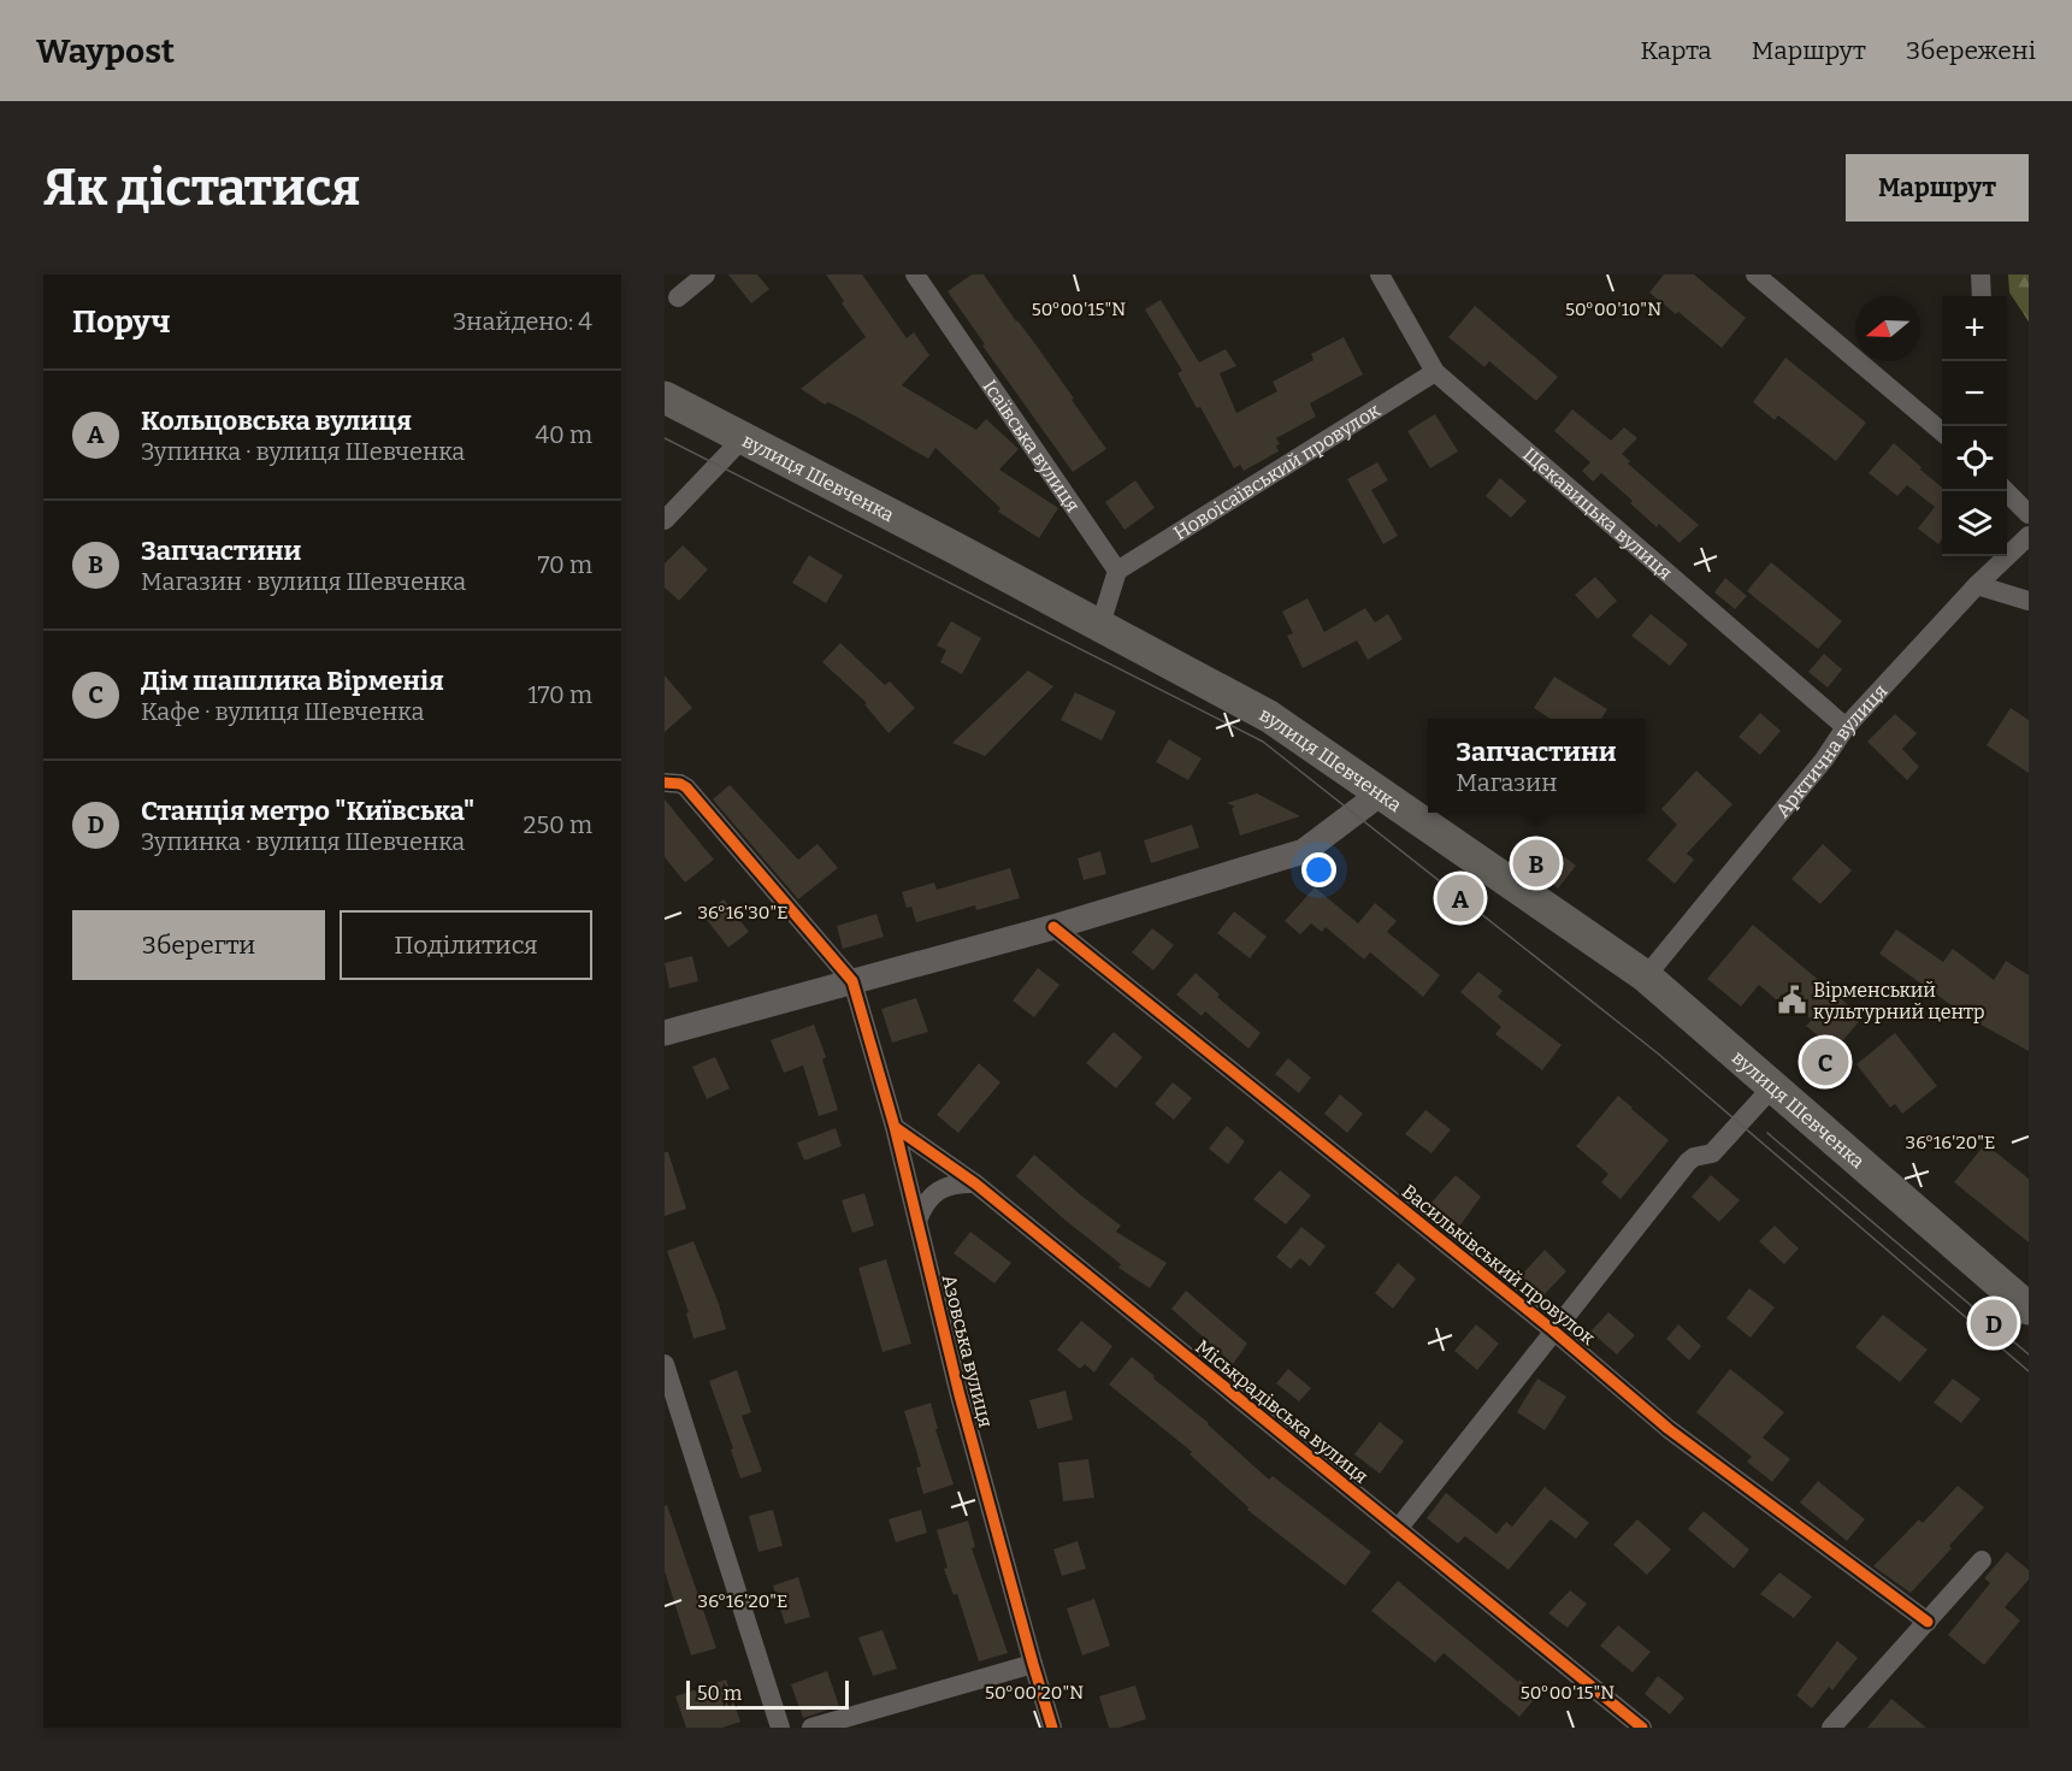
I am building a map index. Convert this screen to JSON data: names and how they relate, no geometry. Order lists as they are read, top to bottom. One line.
{"streets":{"main road":["вулиця Шевченка"],"street":["Ісаївська вулиця","Новоісаївський провулок","Щекавицька вулиця","Арктична вулиця","Васильківський провулок","Азовська вулиця","Міськрадівська вулиця"]},"crossings":[["Ісаївська вулиця","Новоісаївський провулок"],["Новоісаївський провулок","Щекавицька вулиця"],["вулиця Шевченка","Арктична вулиця"],["Щекавицька вулиця","Арктична вулиця"],["Азовська вулиця","Міськрадівська вулиця"]],"places":{"public building":["Вірменський культурний центр"]},"scale_bar":"50 m","north":"left","page":{"header":"Waypost","nav":["Карта","Маршрут","Збережені"],"buttons":["Маршрут",["Зберегти","Поділитися"]],"title":"Як дістатися","heading":["Поруч","Знайдено: 4"],"map_buttons":["+","−"],"list":[{"mark":"A","name":"Кольцовська вулиця","note":"Зупинка · вулиця Шевченка","value":"40 m"},{"mark":"B","name":"Запчастини","note":"Магазин · вулиця Шевченка","value":"70 m"},{"mark":"C","name":"Дім шашлика Вірменія","note":"Кафе · вулиця Шевченка","value":"170 m"},{"mark":"D","name":"Станція метро \"Київська\"","note":"Зупинка · вулиця Шевченка","value":"250 m"}],"popup":["Запчастини","Магазин"],"pins":["B","A","C","D"],"scale":"50 m"},"coordinates":["50°00'15\"N","50°00'10\"N","36°16'30\"E","36°16'20\"E","50°00'20\"N"]}
